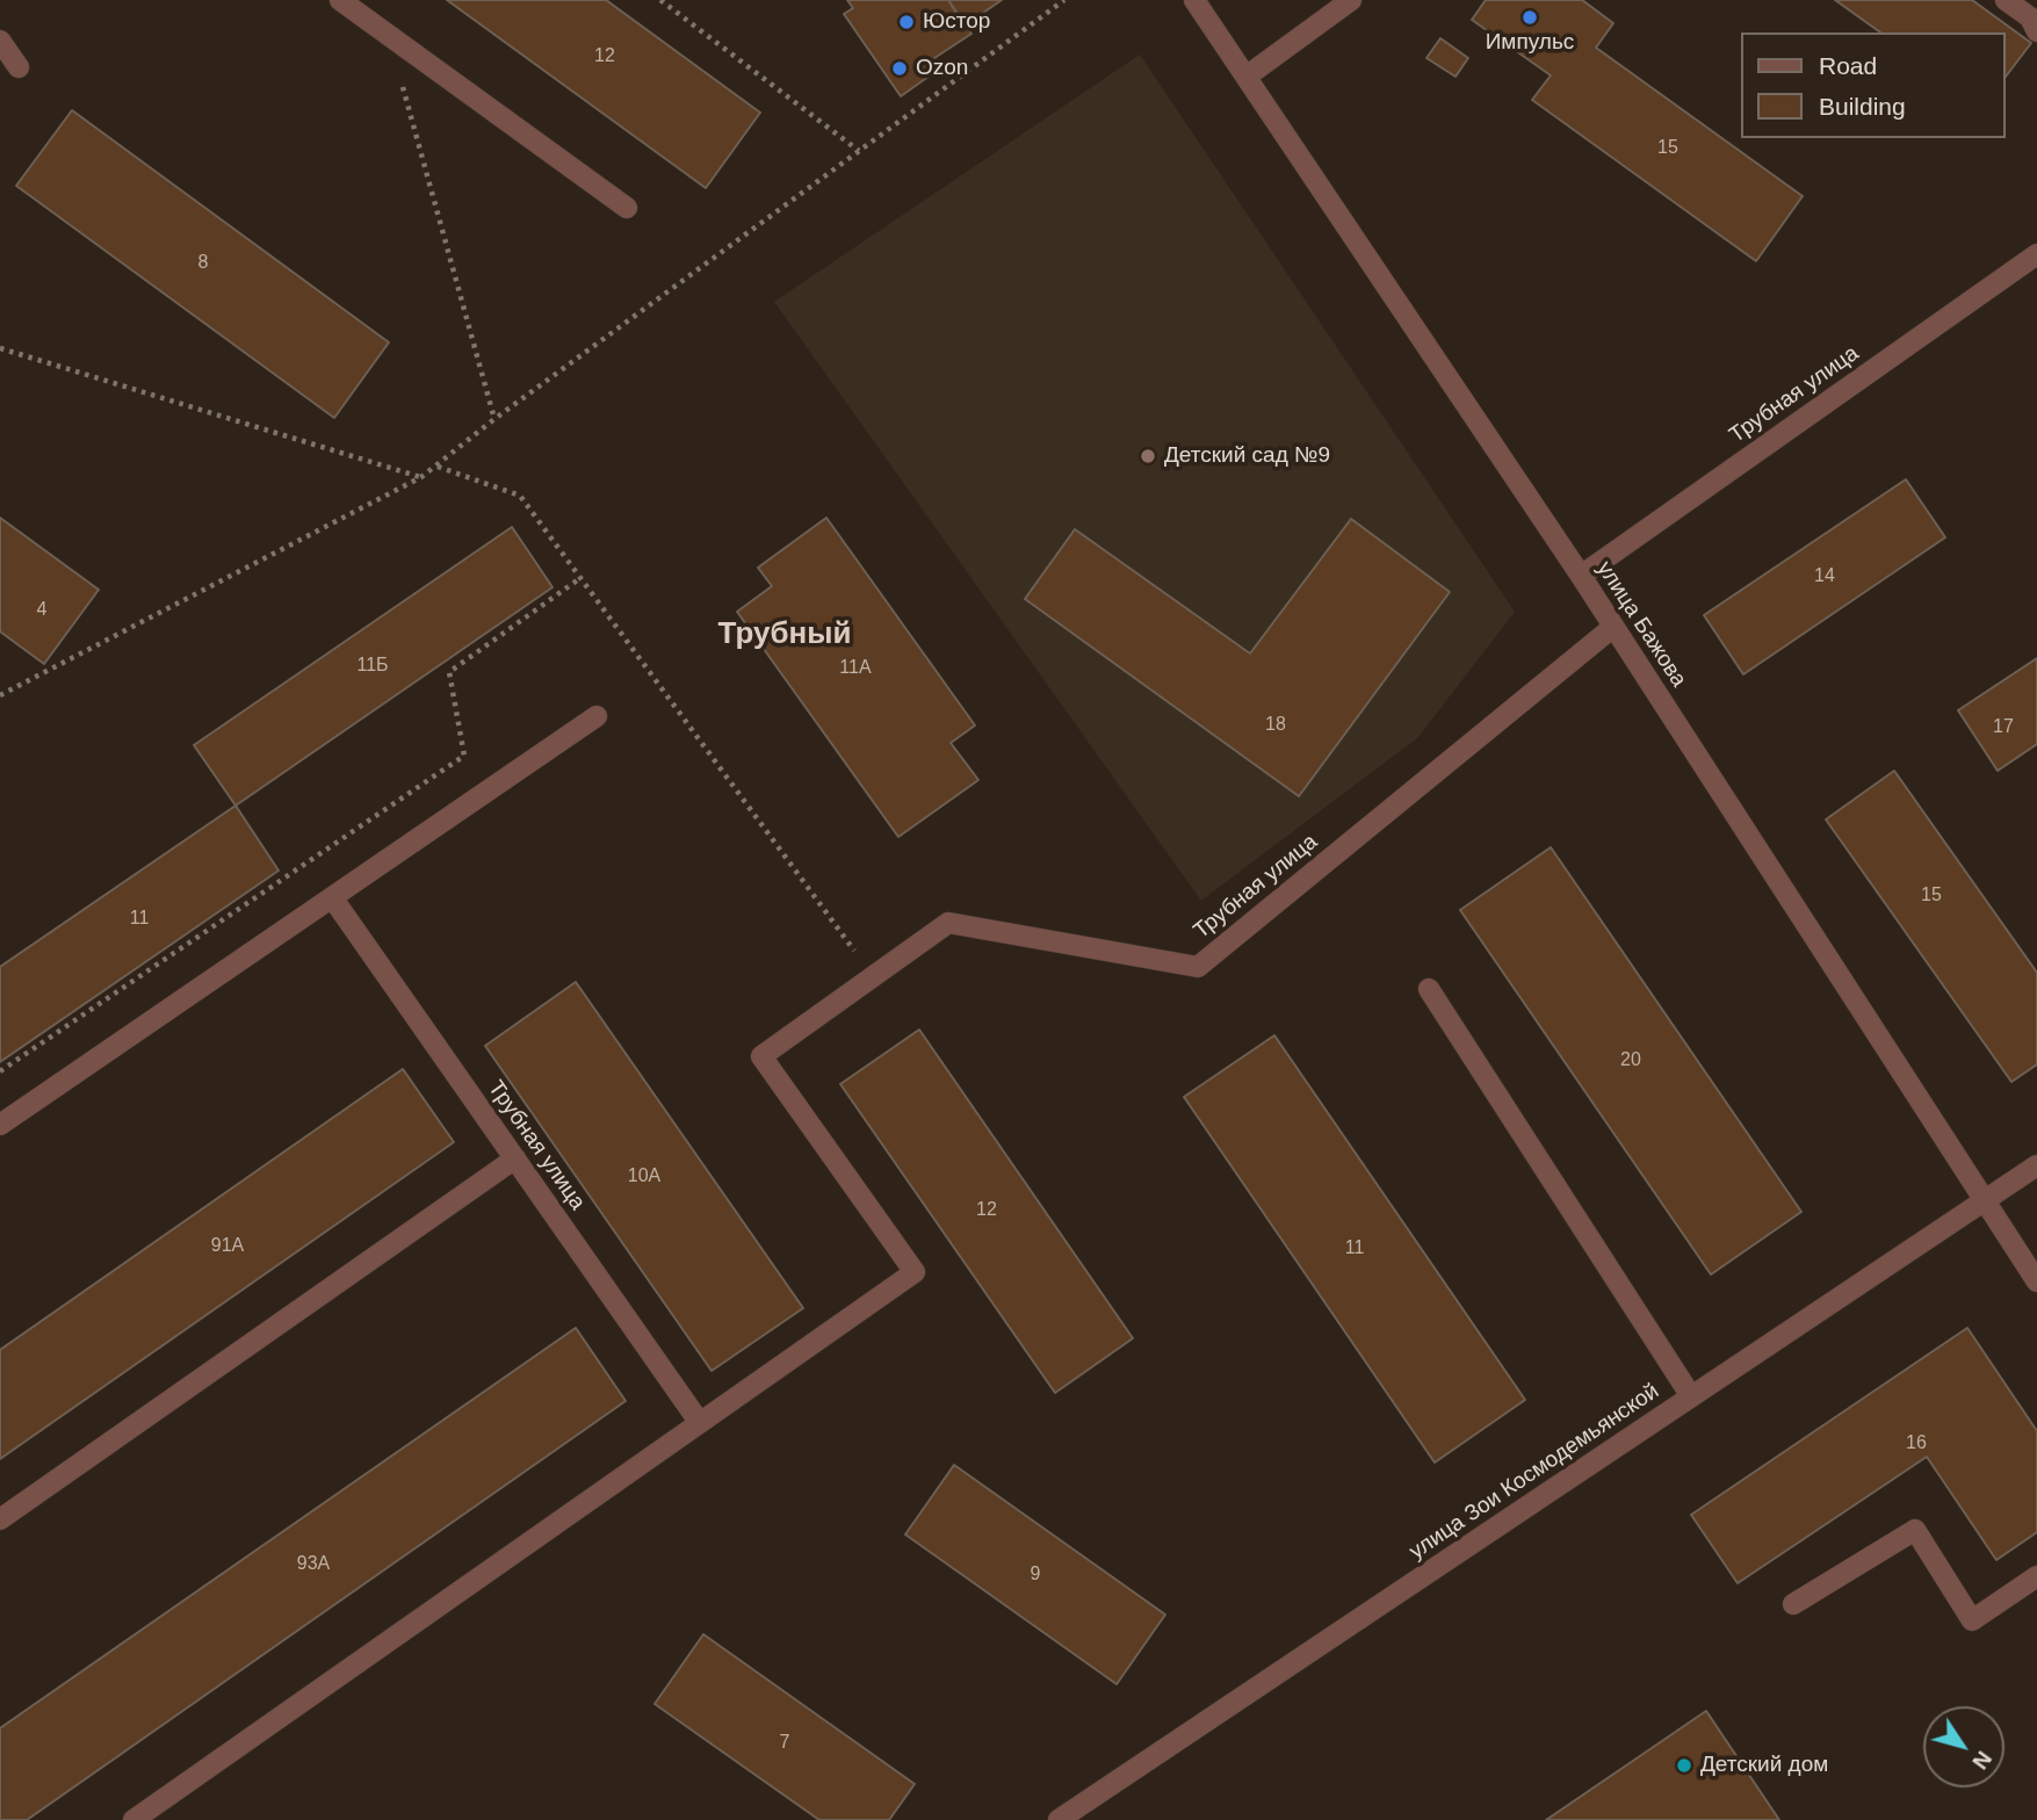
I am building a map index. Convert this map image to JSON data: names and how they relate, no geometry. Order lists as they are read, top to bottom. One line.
{"streets":{"street":["Трубная улица","улица Бажова","улица Зои Космодемьянской"]},"crossings":[["Трубная улица","улица Бажова"],["улица Бажова","улица Зои Космодемьянской"]],"districts":["Трубный"],"places":["Импульс","Юстор","Ozon","Детский сад №9","Детский дом"],"house_numbers":["12","15","8","14","4","11Б","11А","18","17","15","11","20","10А","12","91А","11","16","93А","9","7"],"legend":["Road","Building"],"north":"bottom right"}
